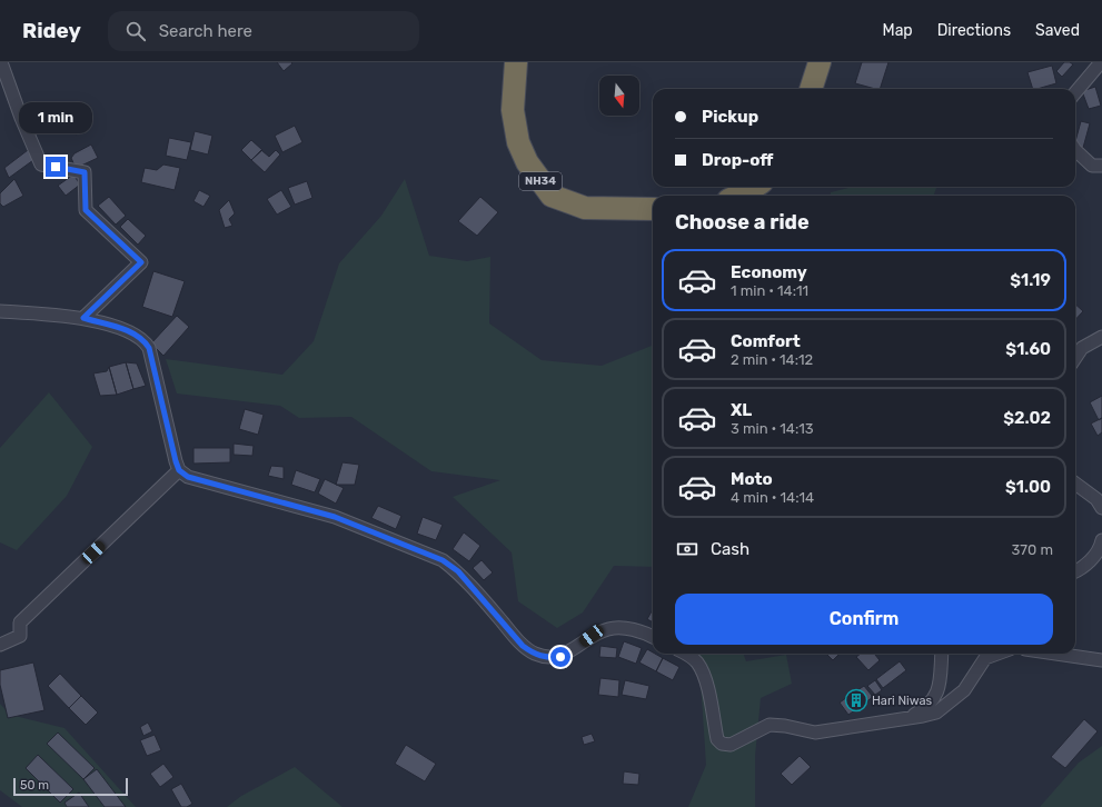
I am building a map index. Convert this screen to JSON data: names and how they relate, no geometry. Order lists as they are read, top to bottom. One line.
{"streets":{"highway":["NH34"]},"places":{"building":["Hari Niwas"]},"scale_bar":"50 m","north":"bottom","page":{"header":"Ridey","search":"Search here","nav":["Map","Directions","Saved"],"banner":["Pickup","Drop-off"],"bubble":"1 min","heading":"Choose a ride","list":[{"name":"Economy","note":"1 min · 14:11","value":"$1.19"},{"name":"Comfort","note":"2 min · 14:12","value":"$1.60"},{"name":"XL","note":"3 min · 14:13","value":"$2.02"},{"name":"Moto","note":"4 min · 14:14","value":"$1.00"}],"pay":["Cash","370 m"],"buttons":"Confirm","scale":"50 m"}}
